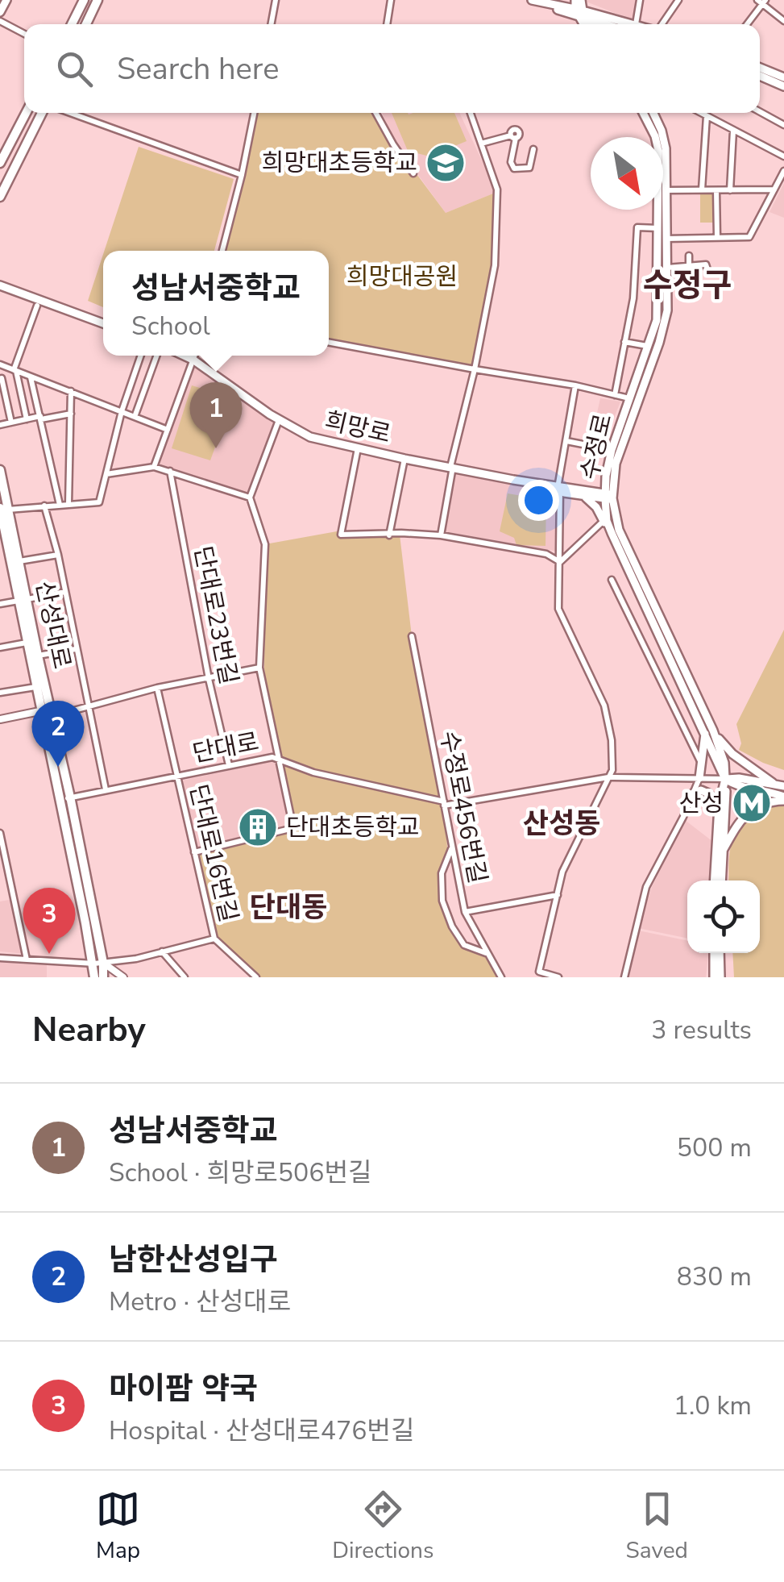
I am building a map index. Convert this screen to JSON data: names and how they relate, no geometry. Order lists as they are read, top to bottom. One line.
{"streets":{"main road":["희망로","수정로","산성대로"],"street":["단대로23번길","단대로","수정로456번길","단대로16번길"]},"crossings":[["희망로","수정로"],["단대로23번길","단대로"],["산성대로","단대로"],["단대로","수정로456번길"],["단대로","단대로16번길"]],"districts":["수정구","산성동","단대동"],"parks":["희망대공원"],"places":{"school or university":["희망대초등학교"],"metro station":["산성"],"building":["단대초등학교"]},"north":"bottom right","page":{"search":"Search here","popup":["성남서중학교","School"],"pins":["1","2","3"],"heading":["Nearby","3 results"],"list":[{"mark":"1","name":"성남서중학교","note":"School · 희망로506번길","value":"500 m"},{"mark":"2","name":"남한산성입구","note":"Metro · 산성대로","value":"830 m"},{"mark":"3","name":"마이팜 약국","note":"Hospital · 산성대로476번길","value":"1.0 km"}],"nav":["Map","Directions","Saved"]}}
